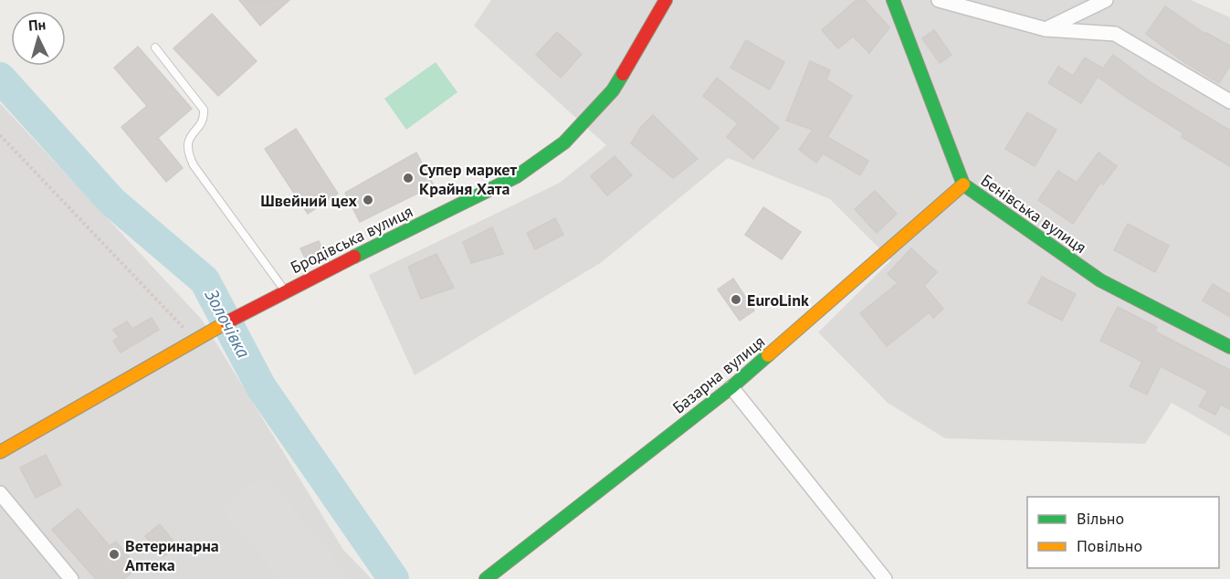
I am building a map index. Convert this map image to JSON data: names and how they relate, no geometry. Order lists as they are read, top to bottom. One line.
{"streets":{"street":["Бенівська вулиця","Бродівська вулиця","Базарна вулиця"]},"crossings":[["Бенівська вулиця","Базарна вулиця"]],"water":["Золочівка"],"places":["Супер маркет Крайня Хата","Швейний цех","EuroLink","Ветеринарна Аптека"],"legend":["Вільно","Повільно"],"north":"top"}
